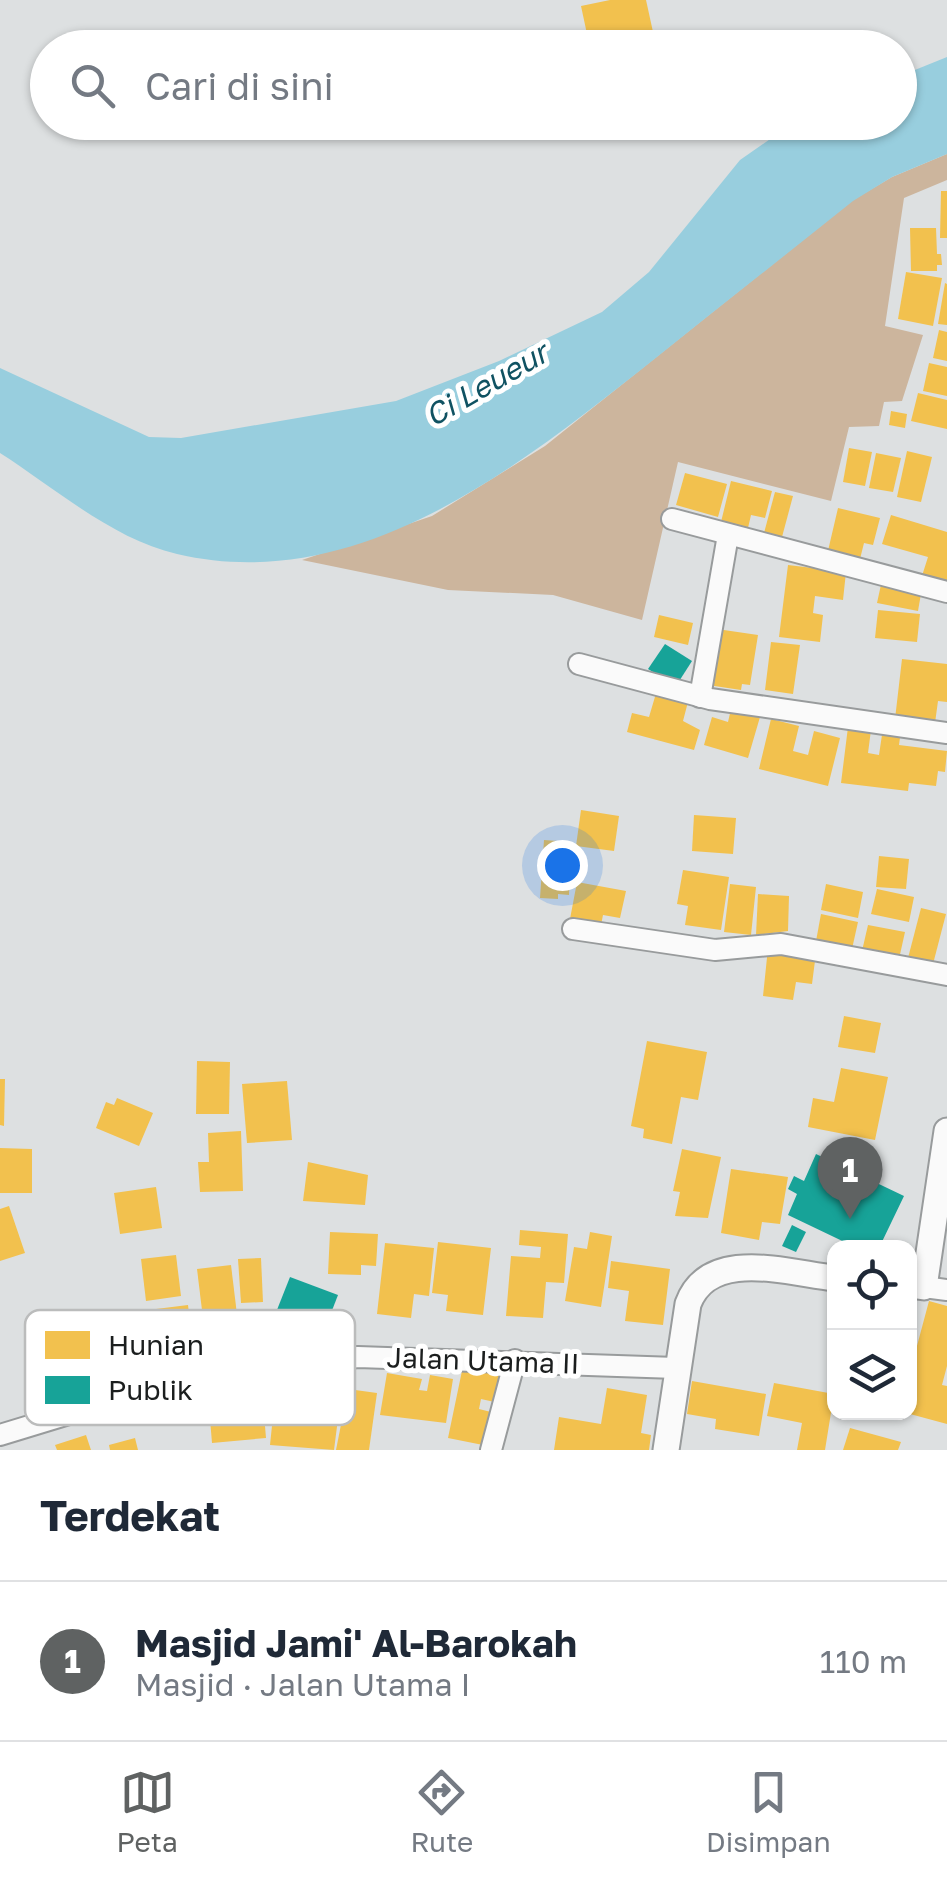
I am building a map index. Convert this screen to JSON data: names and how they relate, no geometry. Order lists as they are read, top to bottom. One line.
{"streets":{"street":["Jalan Utama II"]},"water":["Ci Leueur"],"legend":["Hunian","Publik"],"page":{"search":"Cari di sini","pins":"1","heading":"Terdekat","list":[{"mark":"1","name":"Masjid Jami' Al-Barokah","note":"Masjid · Jalan Utama I","value":"110 m"}],"nav":["Peta","Rute","Disimpan"]}}
